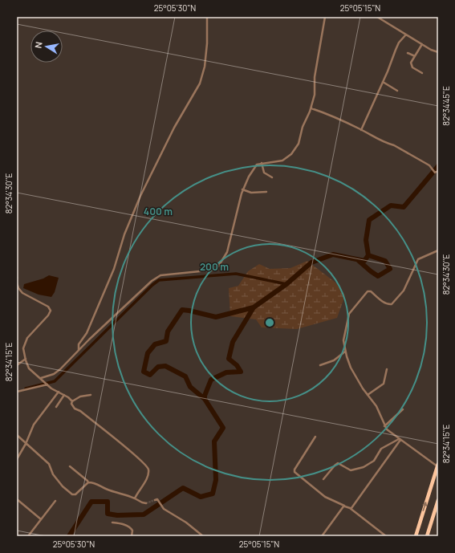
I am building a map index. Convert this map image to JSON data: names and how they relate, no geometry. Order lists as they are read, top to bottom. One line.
{"north":"left","coordinates":["25°05'30\"N","25°05'15\"N","82°34'45\"E","82°34'30\"E","82°34'15\"E"],"rings":["400 m","200 m"]}
